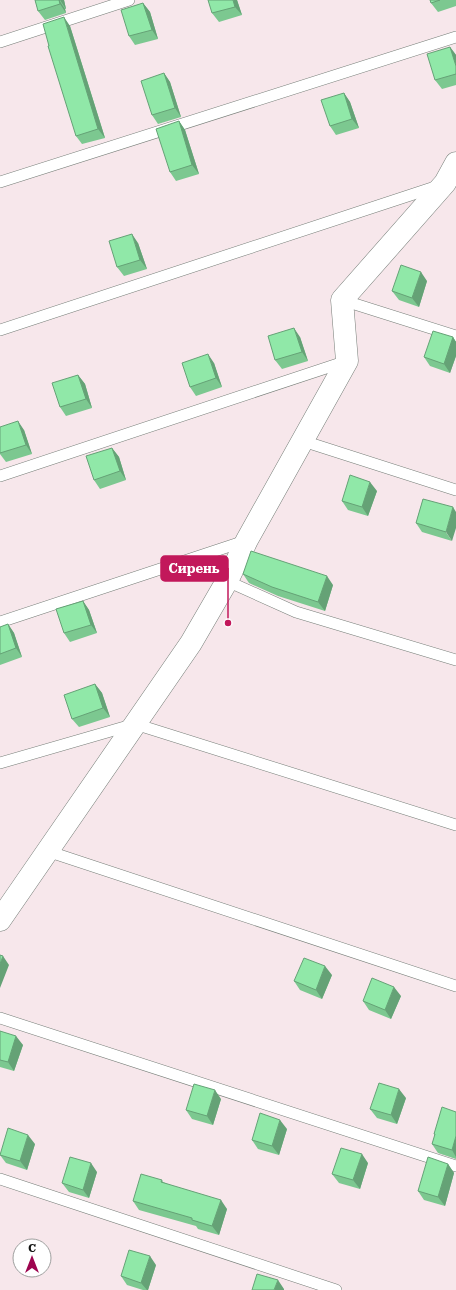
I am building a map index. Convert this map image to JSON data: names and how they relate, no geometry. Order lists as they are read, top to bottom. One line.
{"places":["Сирень"],"north":"top"}
